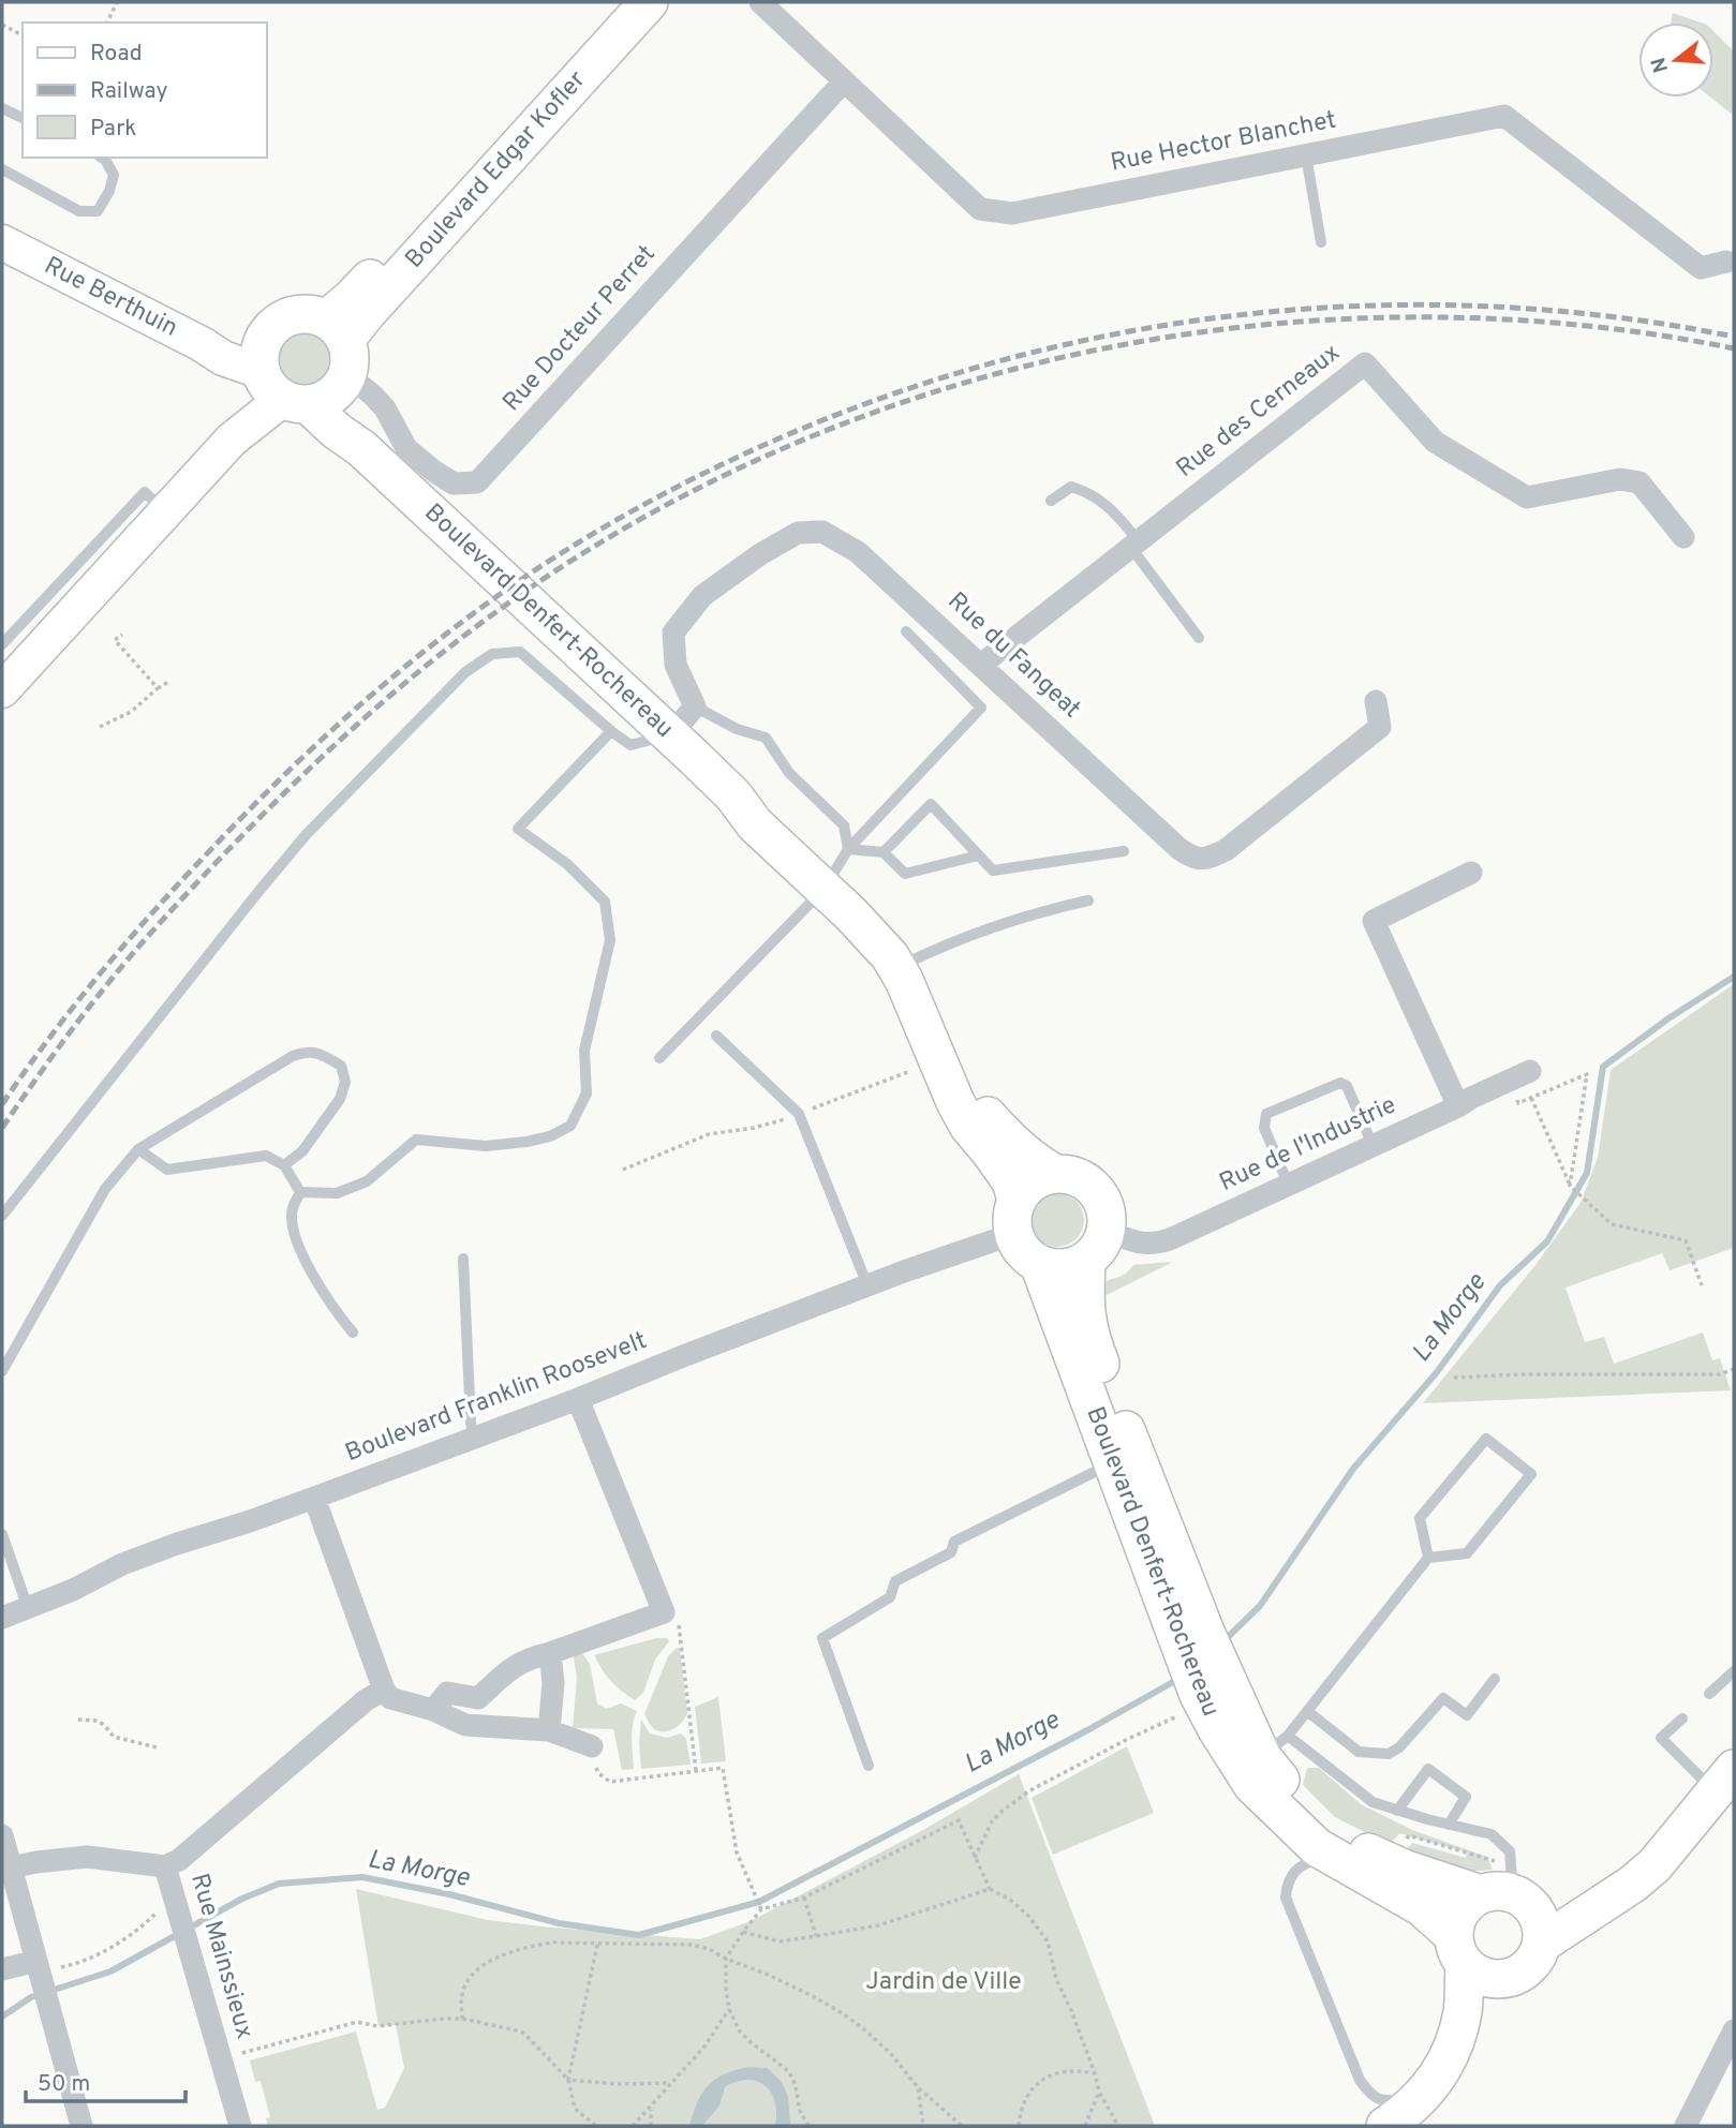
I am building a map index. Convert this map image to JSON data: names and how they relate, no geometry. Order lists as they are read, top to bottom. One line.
{"streets":{"main road":["Boulevard Edgar Kofler","Boulevard Denfert-Rochereau"],"street":["Rue Hector Blanchet","Rue Berthuin","Rue Docteur Perret","Rue des Cerneaux","Rue du Fangeat","Rue de l'Industrie","Boulevard Franklin Roosevelt","Rue Mainssieux"]},"crossings":[["Rue Hector Blanchet","Rue Docteur Perret"],["Boulevard Edgar Kofler","Rue Berthuin"],["Boulevard Edgar Kofler","Rue Docteur Perret"],["Boulevard Edgar Kofler","Boulevard Denfert-Rochereau"],["Rue Berthuin","Rue Docteur Perret"],["Rue Berthuin","Boulevard Denfert-Rochereau"],["Rue Docteur Perret","Boulevard Denfert-Rochereau"],["Rue des Cerneaux","Rue du Fangeat"],["Boulevard Denfert-Rochereau","Rue de l'Industrie"],["Boulevard Denfert-Rochereau","Boulevard Franklin Roosevelt"],["Rue de l'Industrie","Boulevard Franklin Roosevelt"]],"water":["La Morge"],"parks":["Jardin de Ville"],"legend":["Road","Railway","Park"],"scale_bar":"50 m","north":"left"}
